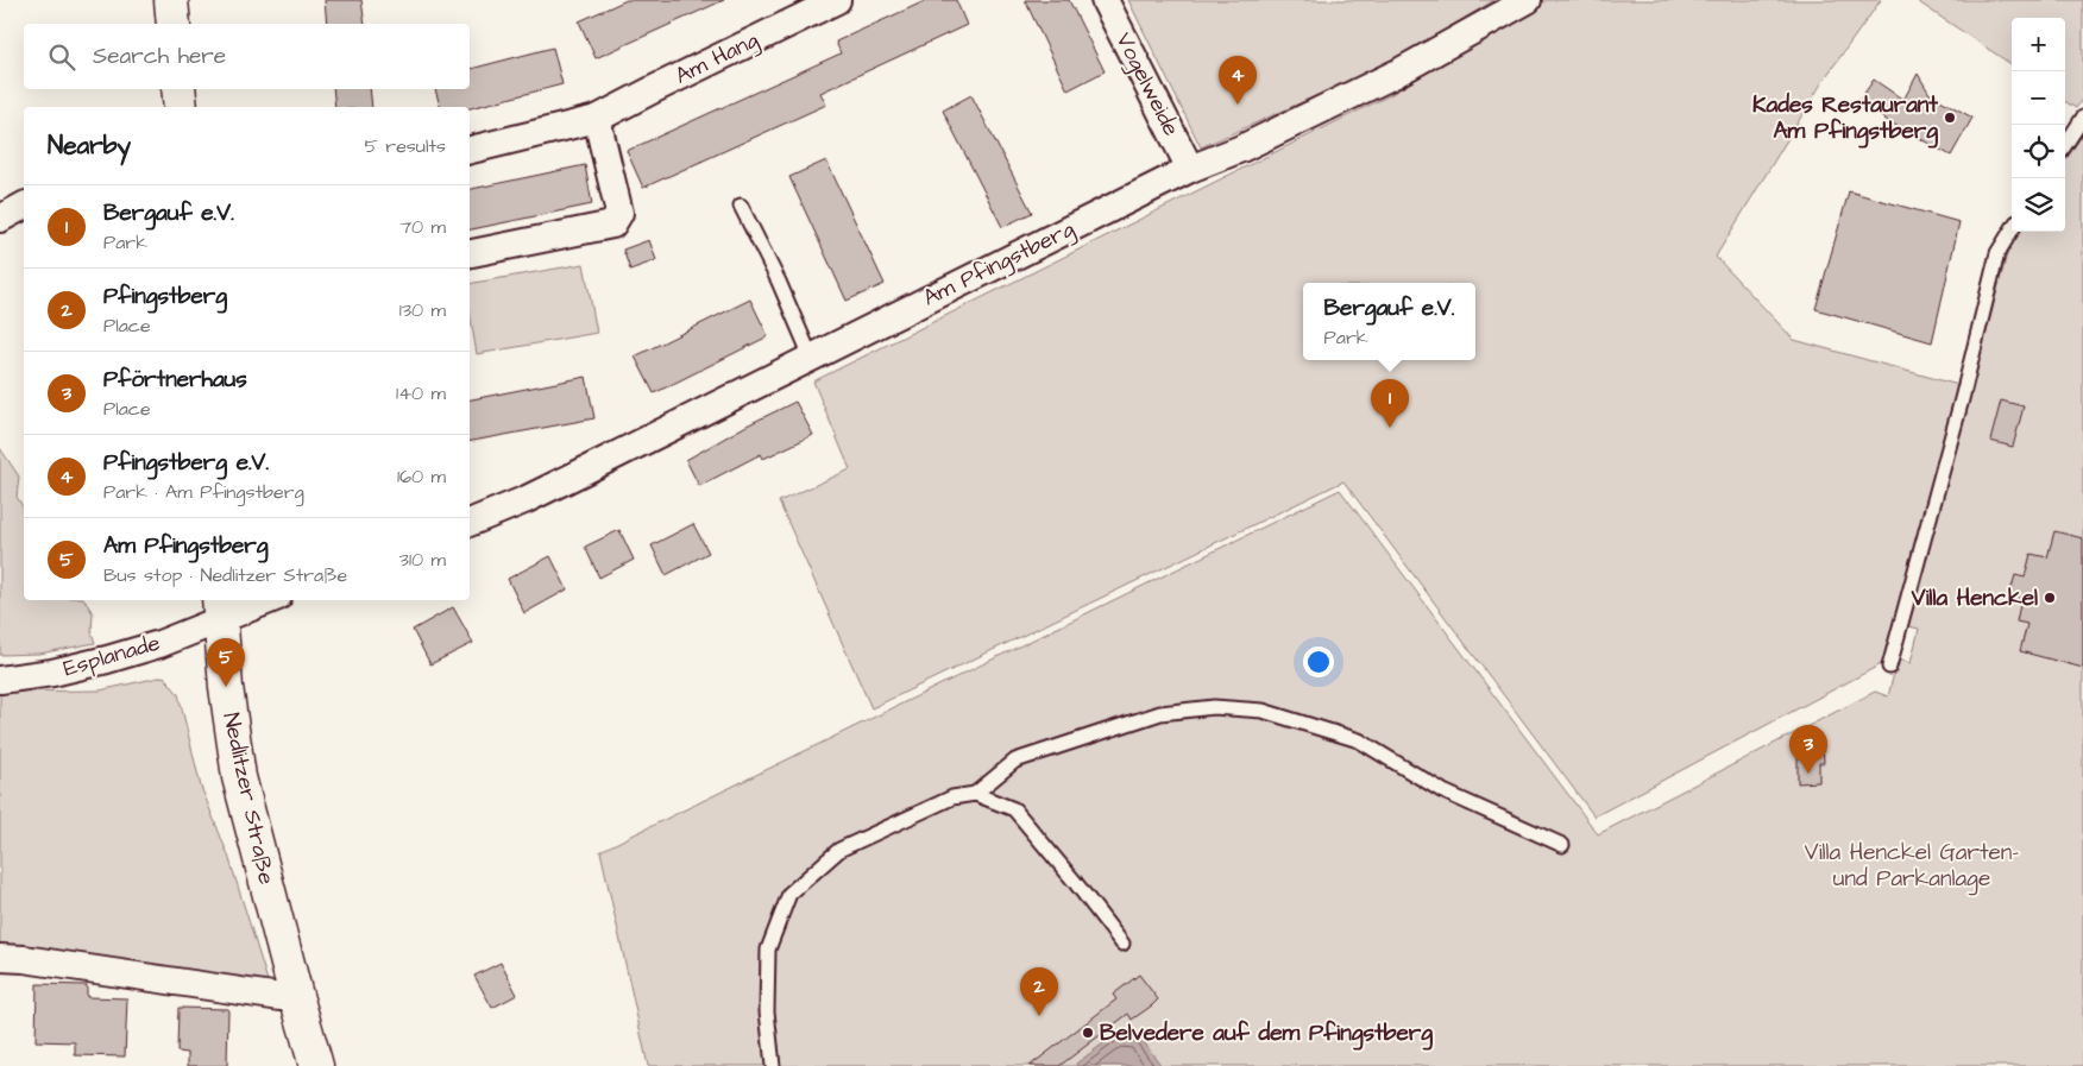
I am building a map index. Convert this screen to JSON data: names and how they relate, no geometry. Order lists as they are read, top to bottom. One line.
{"streets":{"main road":["Nedlitzer Straße"],"street":["Am Hang","Vogelweide","Am Pfingstberg","Esplanade"]},"crossings":[["Vogelweide","Am Pfingstberg"],["Esplanade","Nedlitzer Straße"]],"parks":["Villa Henckel Garten- und Parkanlage"],"places":["Kades Restaurant Am Pfingstberg","Villa Henckel","Belvedere auf dem Pfingstberg"],"page":{"map_buttons":["+","−"],"search":"Search here","pins":["4","1","5","3","2"],"heading":["Nearby","5 results"],"list":[{"mark":"1","name":"Bergauf e.V.","note":"Park","value":"70 m"},{"mark":"2","name":"Pfingstberg","note":"Place","value":"130 m"},{"mark":"3","name":"Pförtnerhaus","note":"Place","value":"140 m"},{"mark":"4","name":"Pfingstberg e.V.","note":"Park · Am Pfingstberg","value":"160 m"},{"mark":"5","name":"Am Pfingstberg","note":"Bus stop · Nedlitzer Straße","value":"310 m"}],"popup":["Bergauf e.V.","Park"]}}
